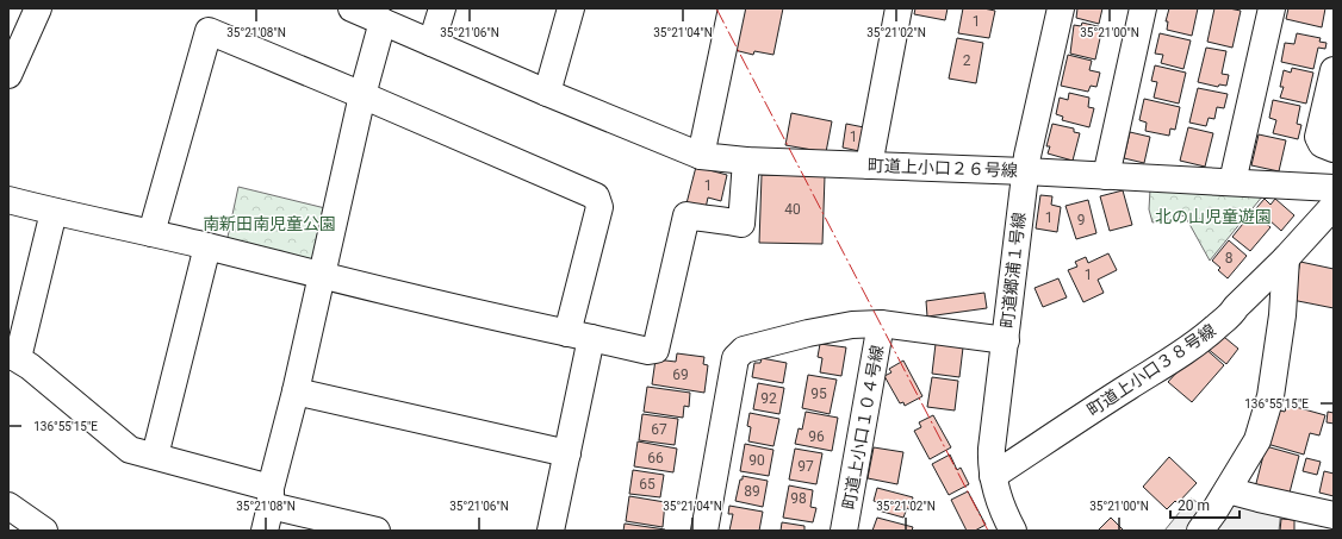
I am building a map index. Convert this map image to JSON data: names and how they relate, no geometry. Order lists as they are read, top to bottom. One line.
{"streets":{"street":["町道上小口２６号線","町道郷浦１号線","町道上小口３８号線","町道上小口１０４号線"]},"crossings":[["町道上小口２６号線","町道郷浦１号線"],["町道郷浦１号線","町道上小口３８号線"]],"parks":["北の山児童遊園","南新田南児童公園"],"house_numbers":["1","2","1","1","40","1","9","8","1","69","95","92","67","96","66","90","97","65","89","98"],"scale_bar":"20 m","coordinates":["35°21'08\"N","35°21'06\"N","35°21'04\"N","35°21'02\"N","35°21'00\"N","136°55'15\"E"]}
